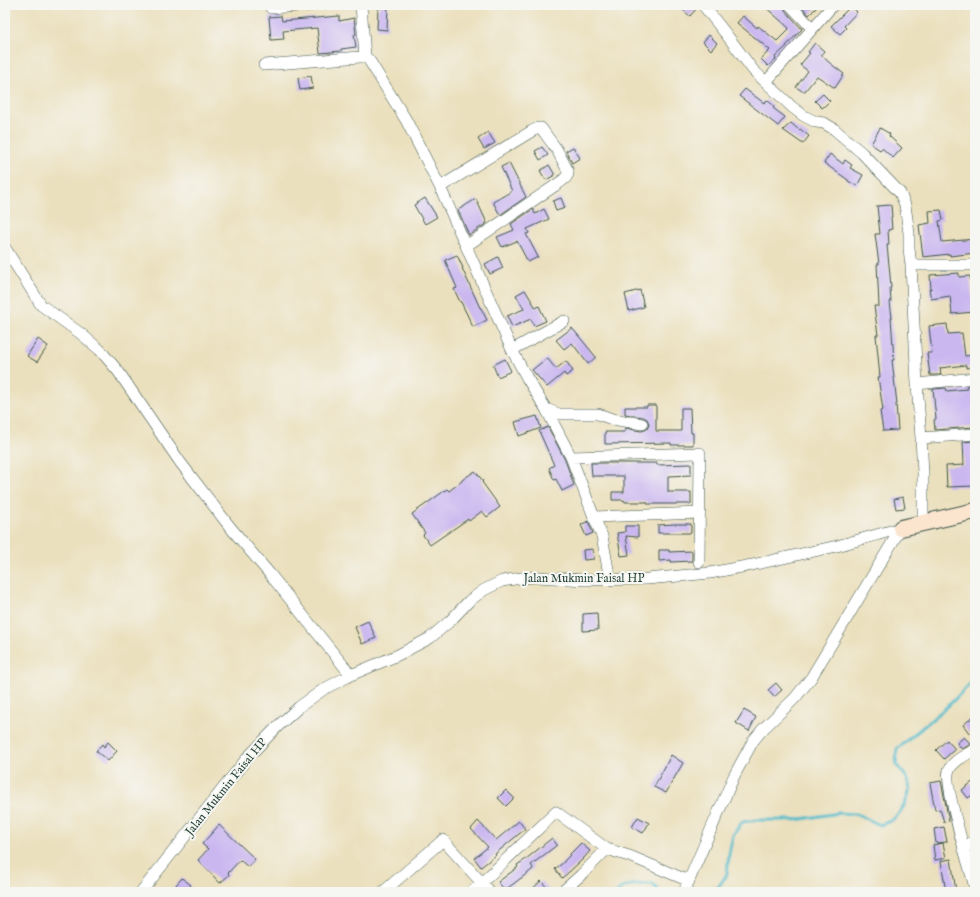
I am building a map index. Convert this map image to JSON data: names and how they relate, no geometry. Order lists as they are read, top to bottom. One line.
{"streets":{"street":["Jalan Mukmin Faisal HP"]}}
